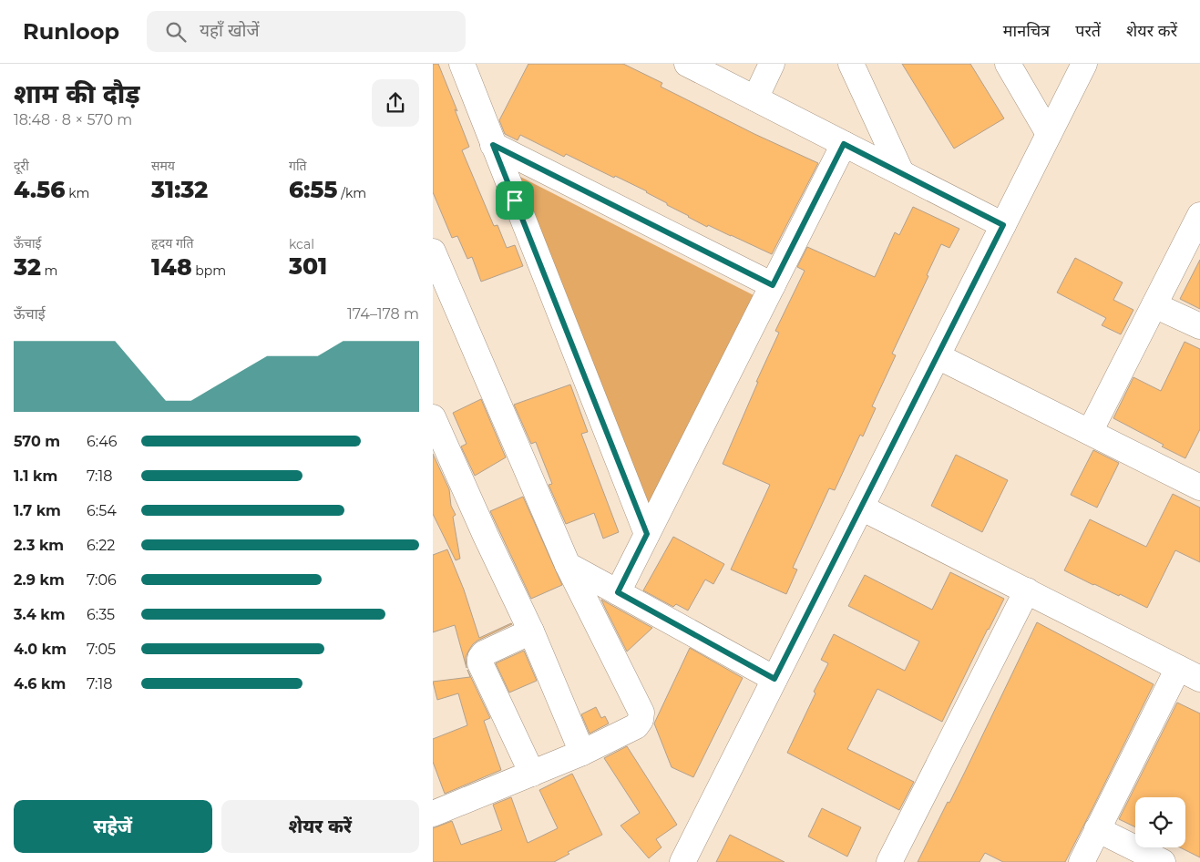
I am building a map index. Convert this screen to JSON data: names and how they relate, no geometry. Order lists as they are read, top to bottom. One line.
{"page":{"header":"Runloop","search":"यहाँ खोजें","nav":["मानचित्र","परतें","शेयर करें"],"heading":["शाम की दौड़","18:48 · 8 × 570 m"],"stats":[["दूरी","4.56 km"],["समय","31:32"],["गति","6:55 /km"],["ऊँचाई","32 m"],["हृदय गति","148 bpm"],["kcal","301"]],"chart":["ऊँचाई","174–178 m"],"list":[{"name":"570 m","note":"6:46"},{"name":"1.1 km","note":"7:18"},{"name":"1.7 km","note":"6:54"},{"name":"2.3 km","note":"6:22"},{"name":"2.9 km","note":"7:06"},{"name":"3.4 km","note":"6:35"},{"name":"4.0 km","note":"7:05"},{"name":"4.6 km","note":"7:18"}],"buttons":["सहेजें","शेयर करें"]}}
